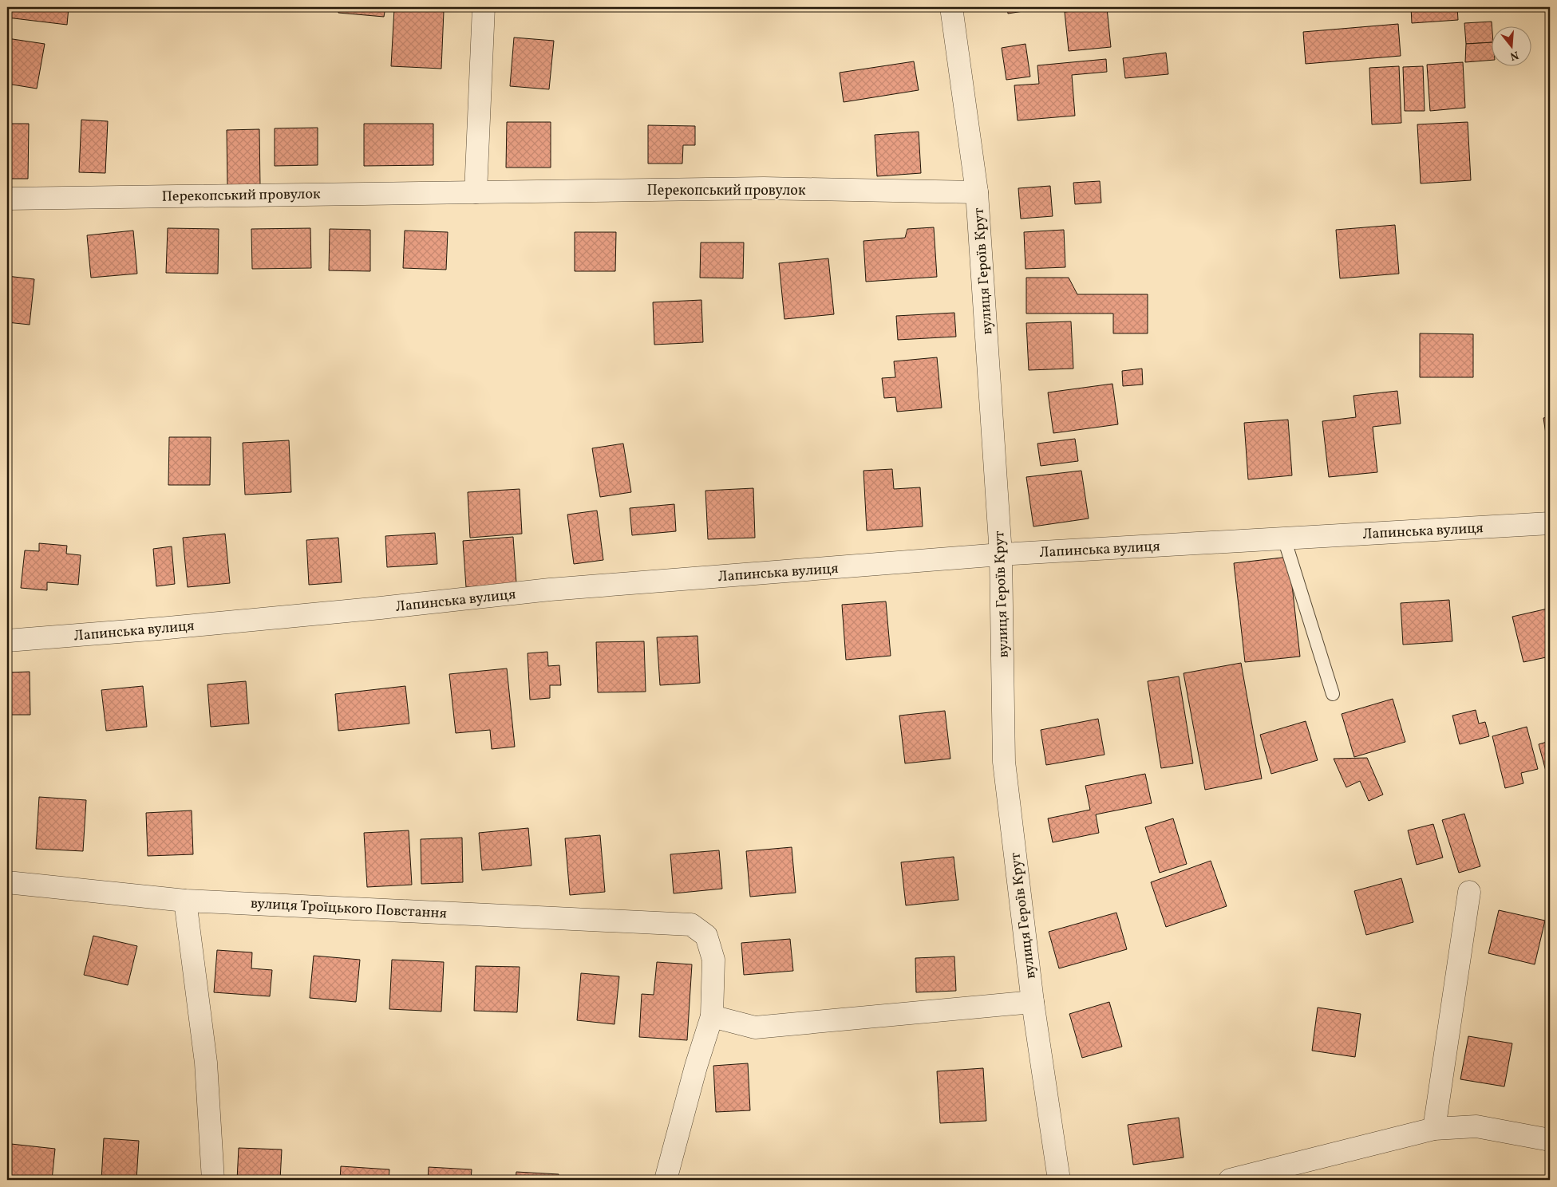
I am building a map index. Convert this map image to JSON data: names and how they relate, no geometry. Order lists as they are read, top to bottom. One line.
{"streets":{"street":["Перекопський провулок","вулиця Героїв Крут","Лапинська вулиця","вулиця Троїцького Повстання"]},"crossings":[["Перекопський провулок","вулиця Героїв Крут"],["вулиця Героїв Крут","Лапинська вулиця"]],"north":"bottom"}
